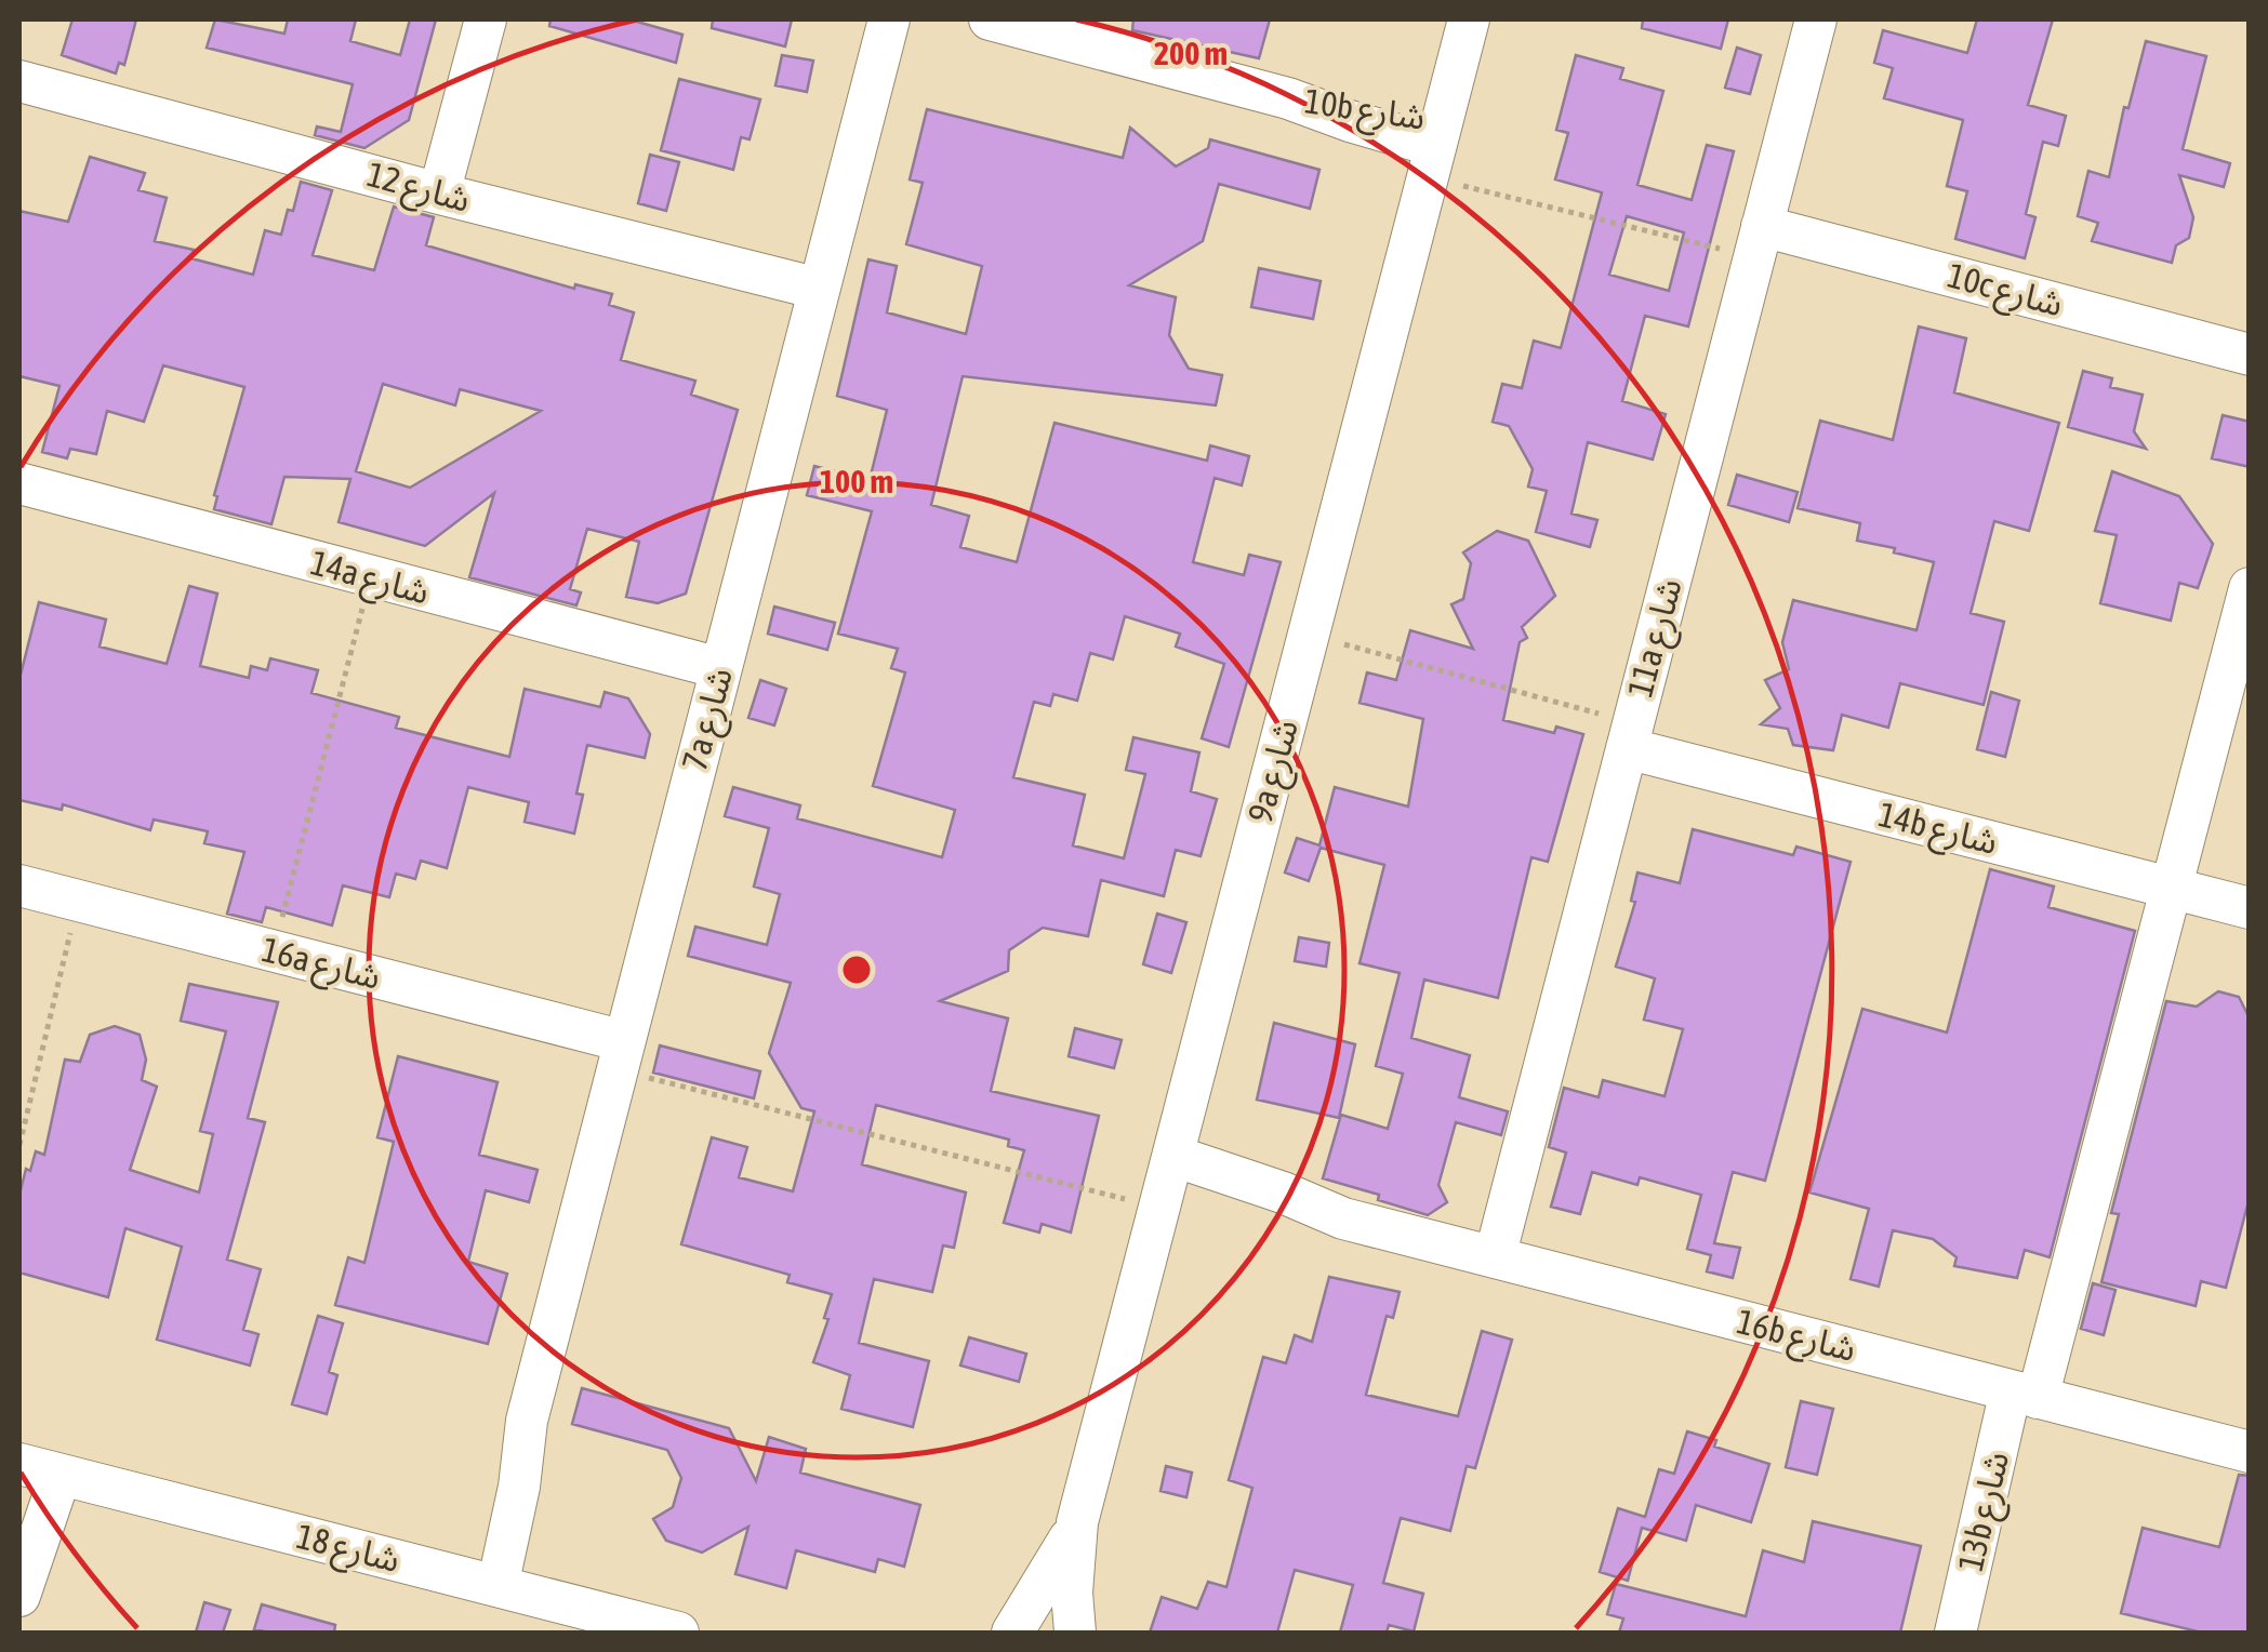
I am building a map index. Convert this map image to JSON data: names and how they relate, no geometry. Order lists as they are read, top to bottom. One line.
{"streets":{"street":["10b شارع","شارع 12","10c شارع","14a شارع","11a شارع","7a شارع","9a شارع","14b شارع","16a شارع","16b شارع","13b شارع","شارع 18"]},"crossings":[["10b شارع","9a شارع"],["شارع 12","7a شارع"],["10c شارع","11a شارع"],["14a شارع","7a شارع"],["11a شارع","14b شارع"],["11a شارع","16b شارع"],["7a شارع","16a شارع"],["7a شارع","شارع 18"],["9a شارع","16b شارع"],["14b شارع","13b شارع"],["16b شارع","13b شارع"]],"rings":["200 m","100 m"]}
